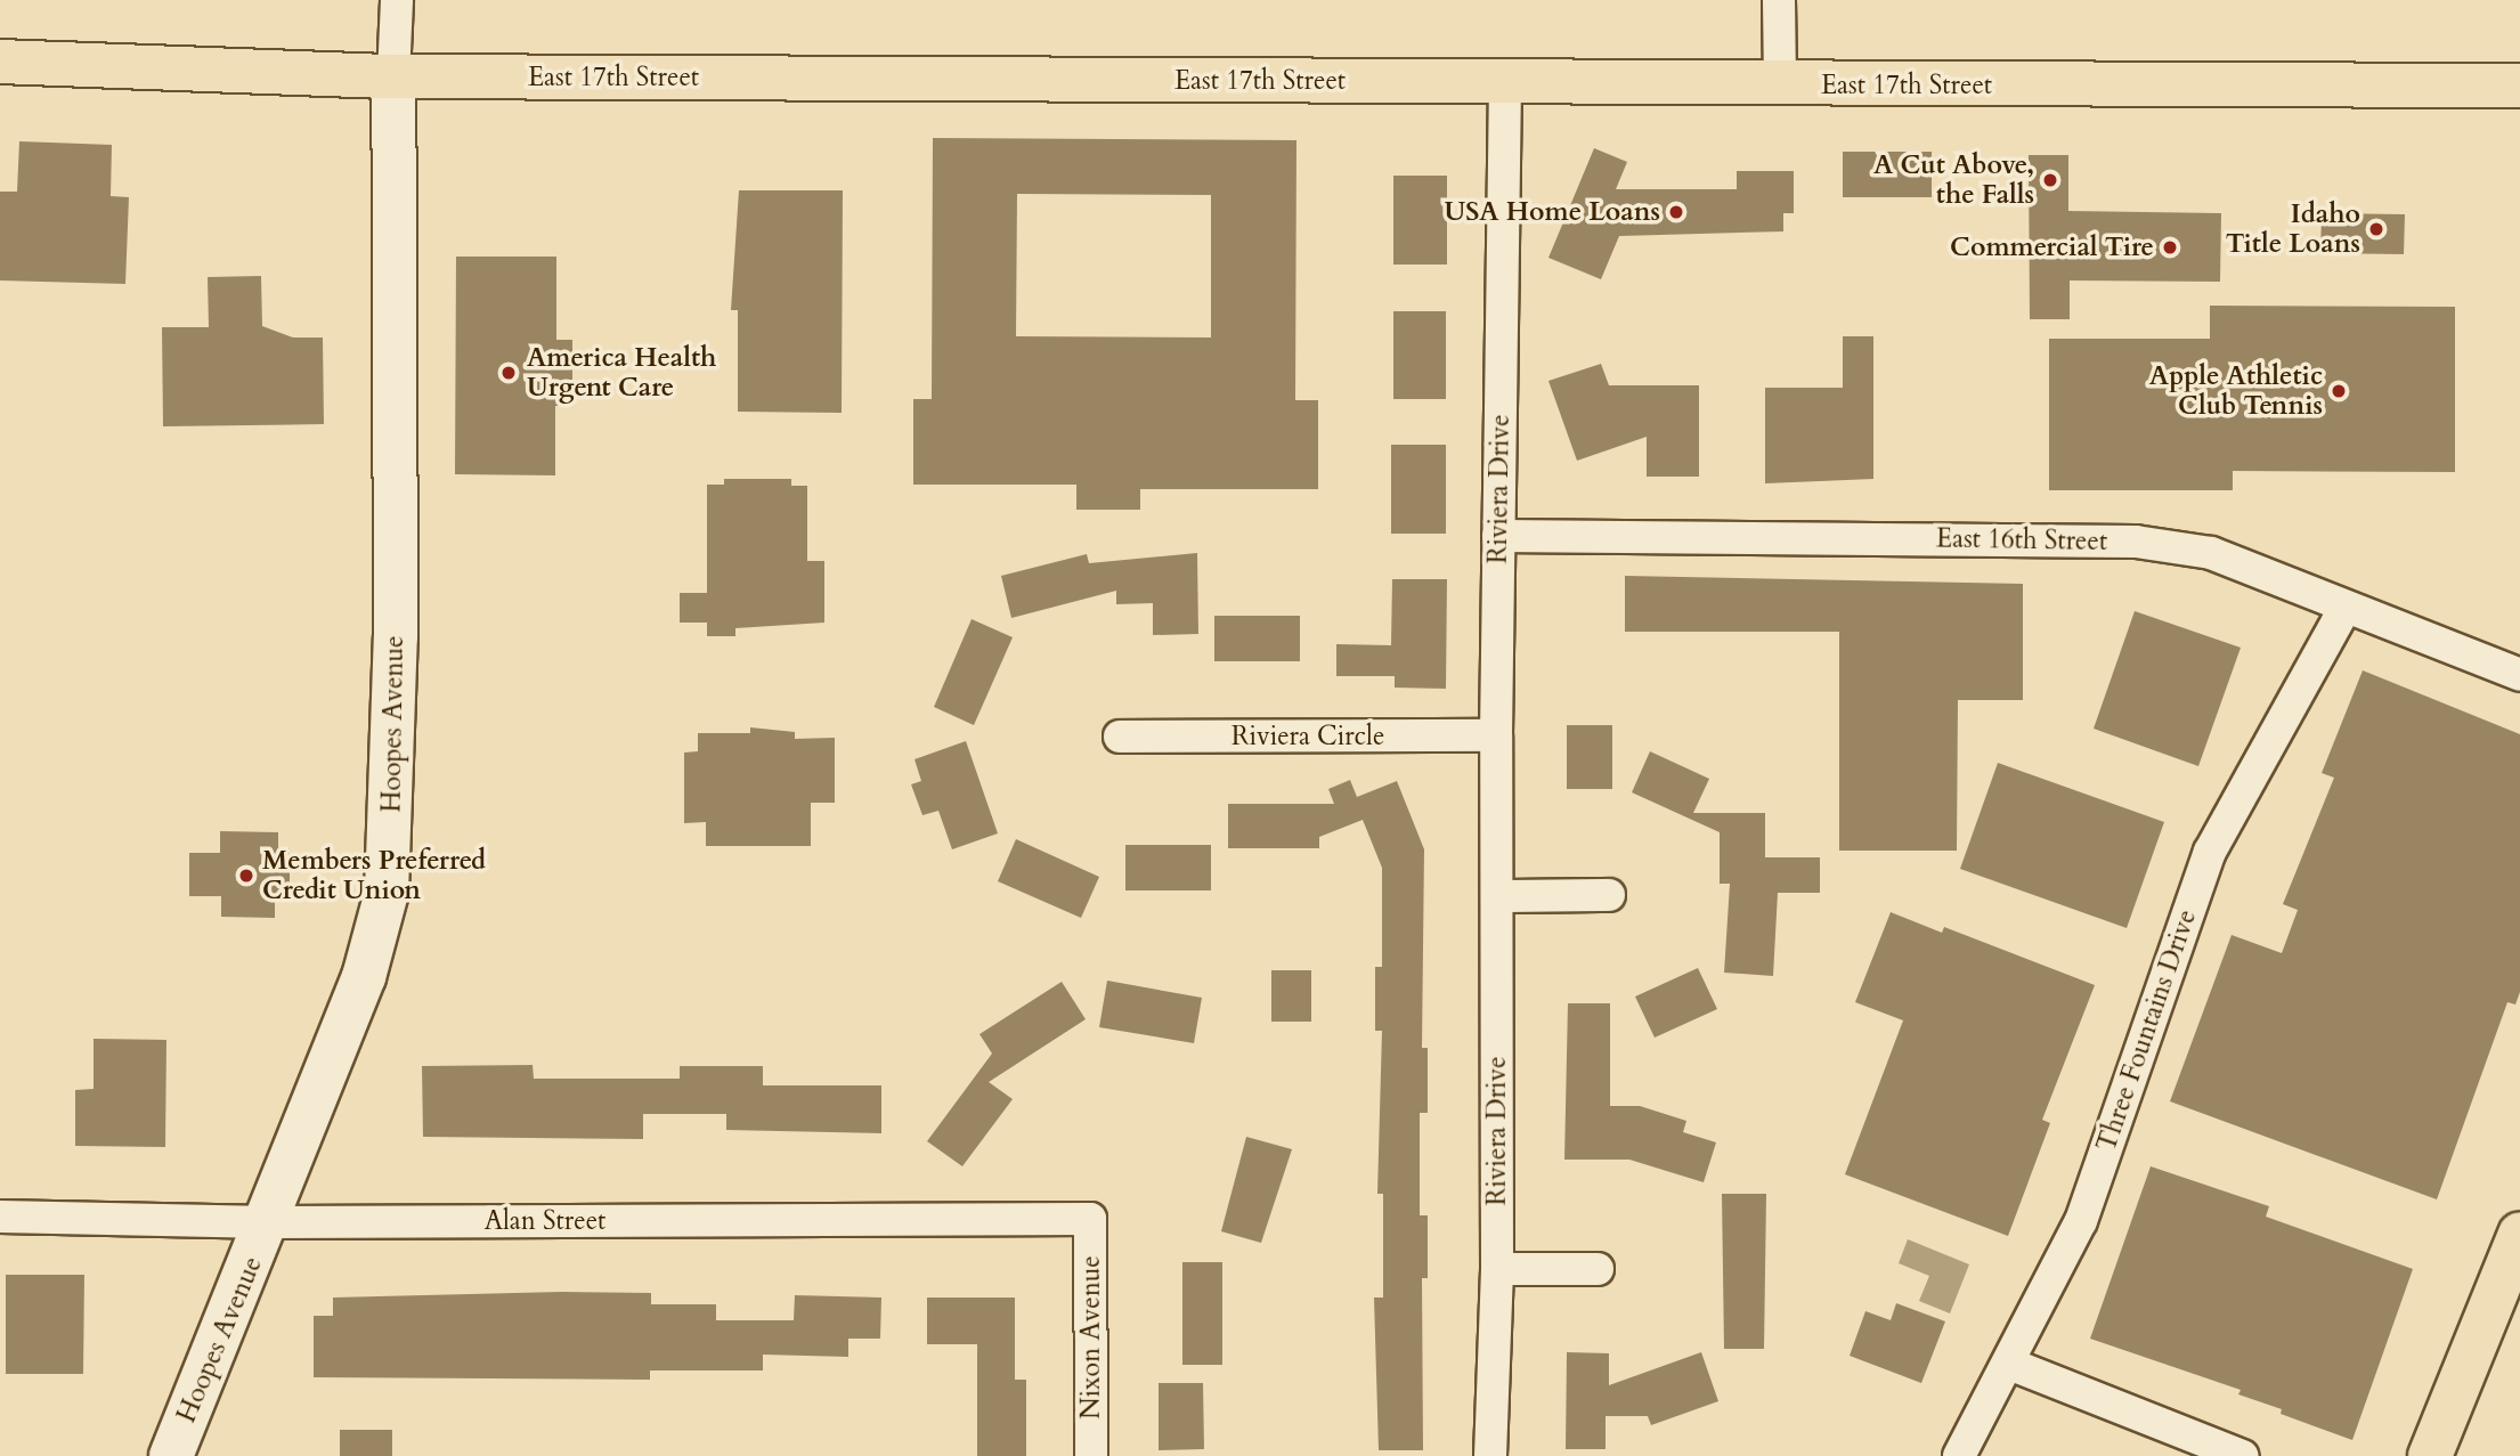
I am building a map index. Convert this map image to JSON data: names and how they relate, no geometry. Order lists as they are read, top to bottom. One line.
{"streets":{"main road":["East 17th Street"],"street":["Riviera Drive","East 16th Street","Hoopes Avenue","Riviera Circle","Three Fountains Drive","Alan Street","Nixon Avenue"]},"crossings":[["East 17th Street","Riviera Drive"],["East 17th Street","Hoopes Avenue"],["Riviera Drive","East 16th Street"],["Riviera Drive","Riviera Circle"],["East 16th Street","Three Fountains Drive"],["Hoopes Avenue","Alan Street"],["Alan Street","Nixon Avenue"]],"places":["A Cut Above, the Falls","USA Home Loans","Idaho Title Loans","Commercial Tire","America Health Urgent Care","Apple Athletic Club Tennis","Members Preferred Credit Union"]}
